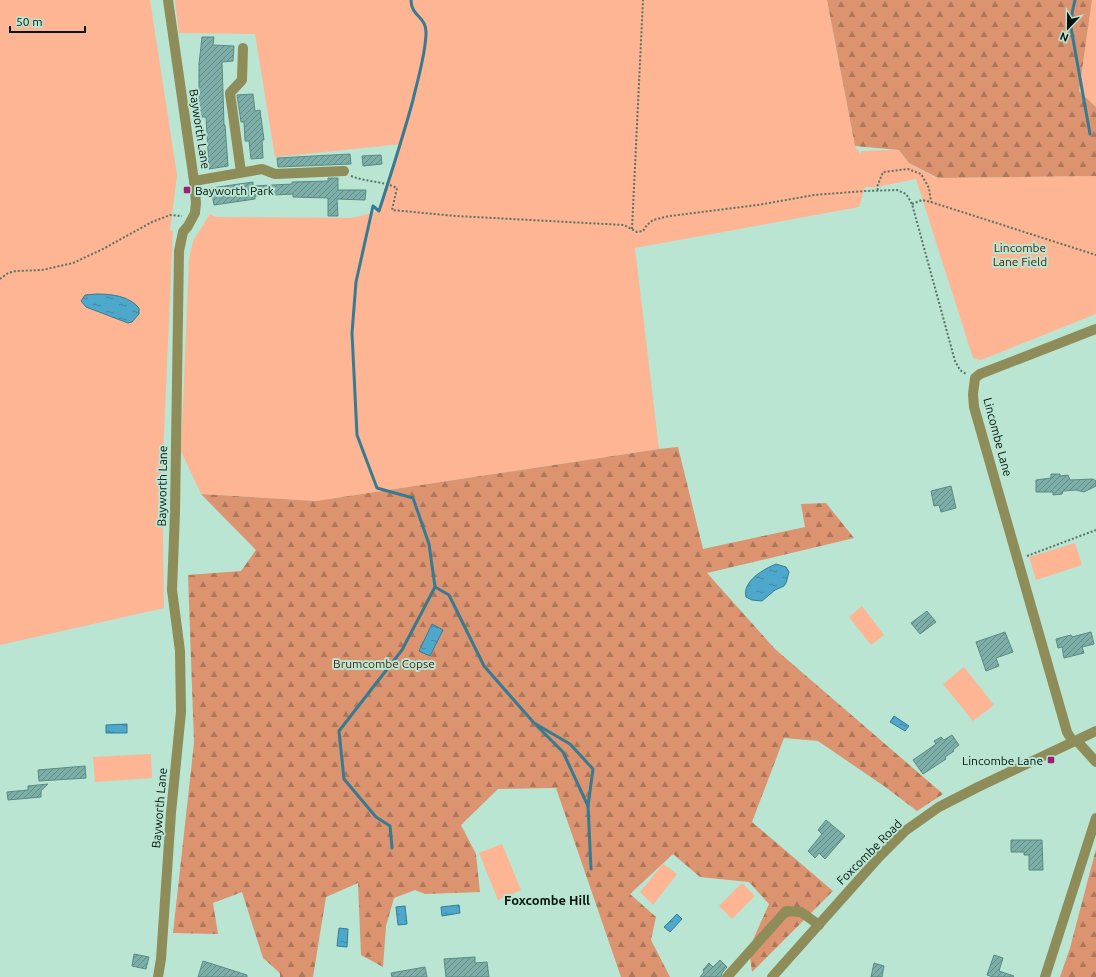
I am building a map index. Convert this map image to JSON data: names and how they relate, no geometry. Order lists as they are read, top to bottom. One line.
{"streets":{"street":["Bayworth Lane","Lincombe Lane","Foxcombe Road"]},"crossings":[["Lincombe Lane","Foxcombe Road"]],"districts":["Foxcombe Hill"],"parks":["Lincombe Lane Field","Brumcombe Copse"],"places":{"transit":["Bayworth Park","Lincombe Lane"]},"scale_bar":"50 m","north":"bottom"}
